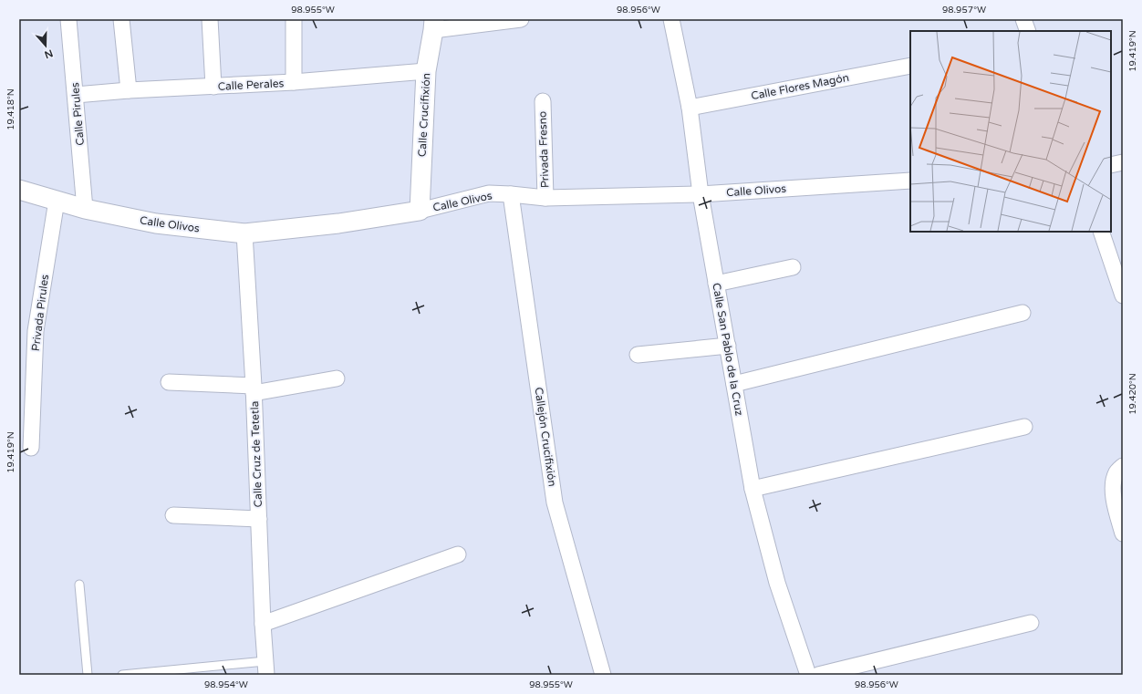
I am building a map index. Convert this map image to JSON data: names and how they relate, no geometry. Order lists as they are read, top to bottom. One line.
{"streets":{"street":["Calle Perales","Calle Flores Magón","Calle Pirules","Calle Crucifixión","Privada Fresno","Calle Olivos","Privada Pirules","Calle San Pablo de la Cruz","Callejón Crucifixión","Calle Cruz de Tetetla"]},"crossings":[["Calle Perales","Calle Pirules"],["Calle Perales","Calle Crucifixión"],["Calle Flores Magón","Calle San Pablo de la Cruz"],["Calle Pirules","Calle Olivos"],["Calle Crucifixión","Calle Olivos"],["Privada Fresno","Calle Olivos"],["Calle Olivos","Privada Pirules"],["Calle Olivos","Calle San Pablo de la Cruz"],["Calle Olivos","Callejón Crucifixión"],["Calle Olivos","Calle Cruz de Tetetla"]],"north":"bottom","coordinates":["98.955°W","98.956°W","98.957°W","19.419°N","19.418°N","19.420°N","98.954°W"]}
